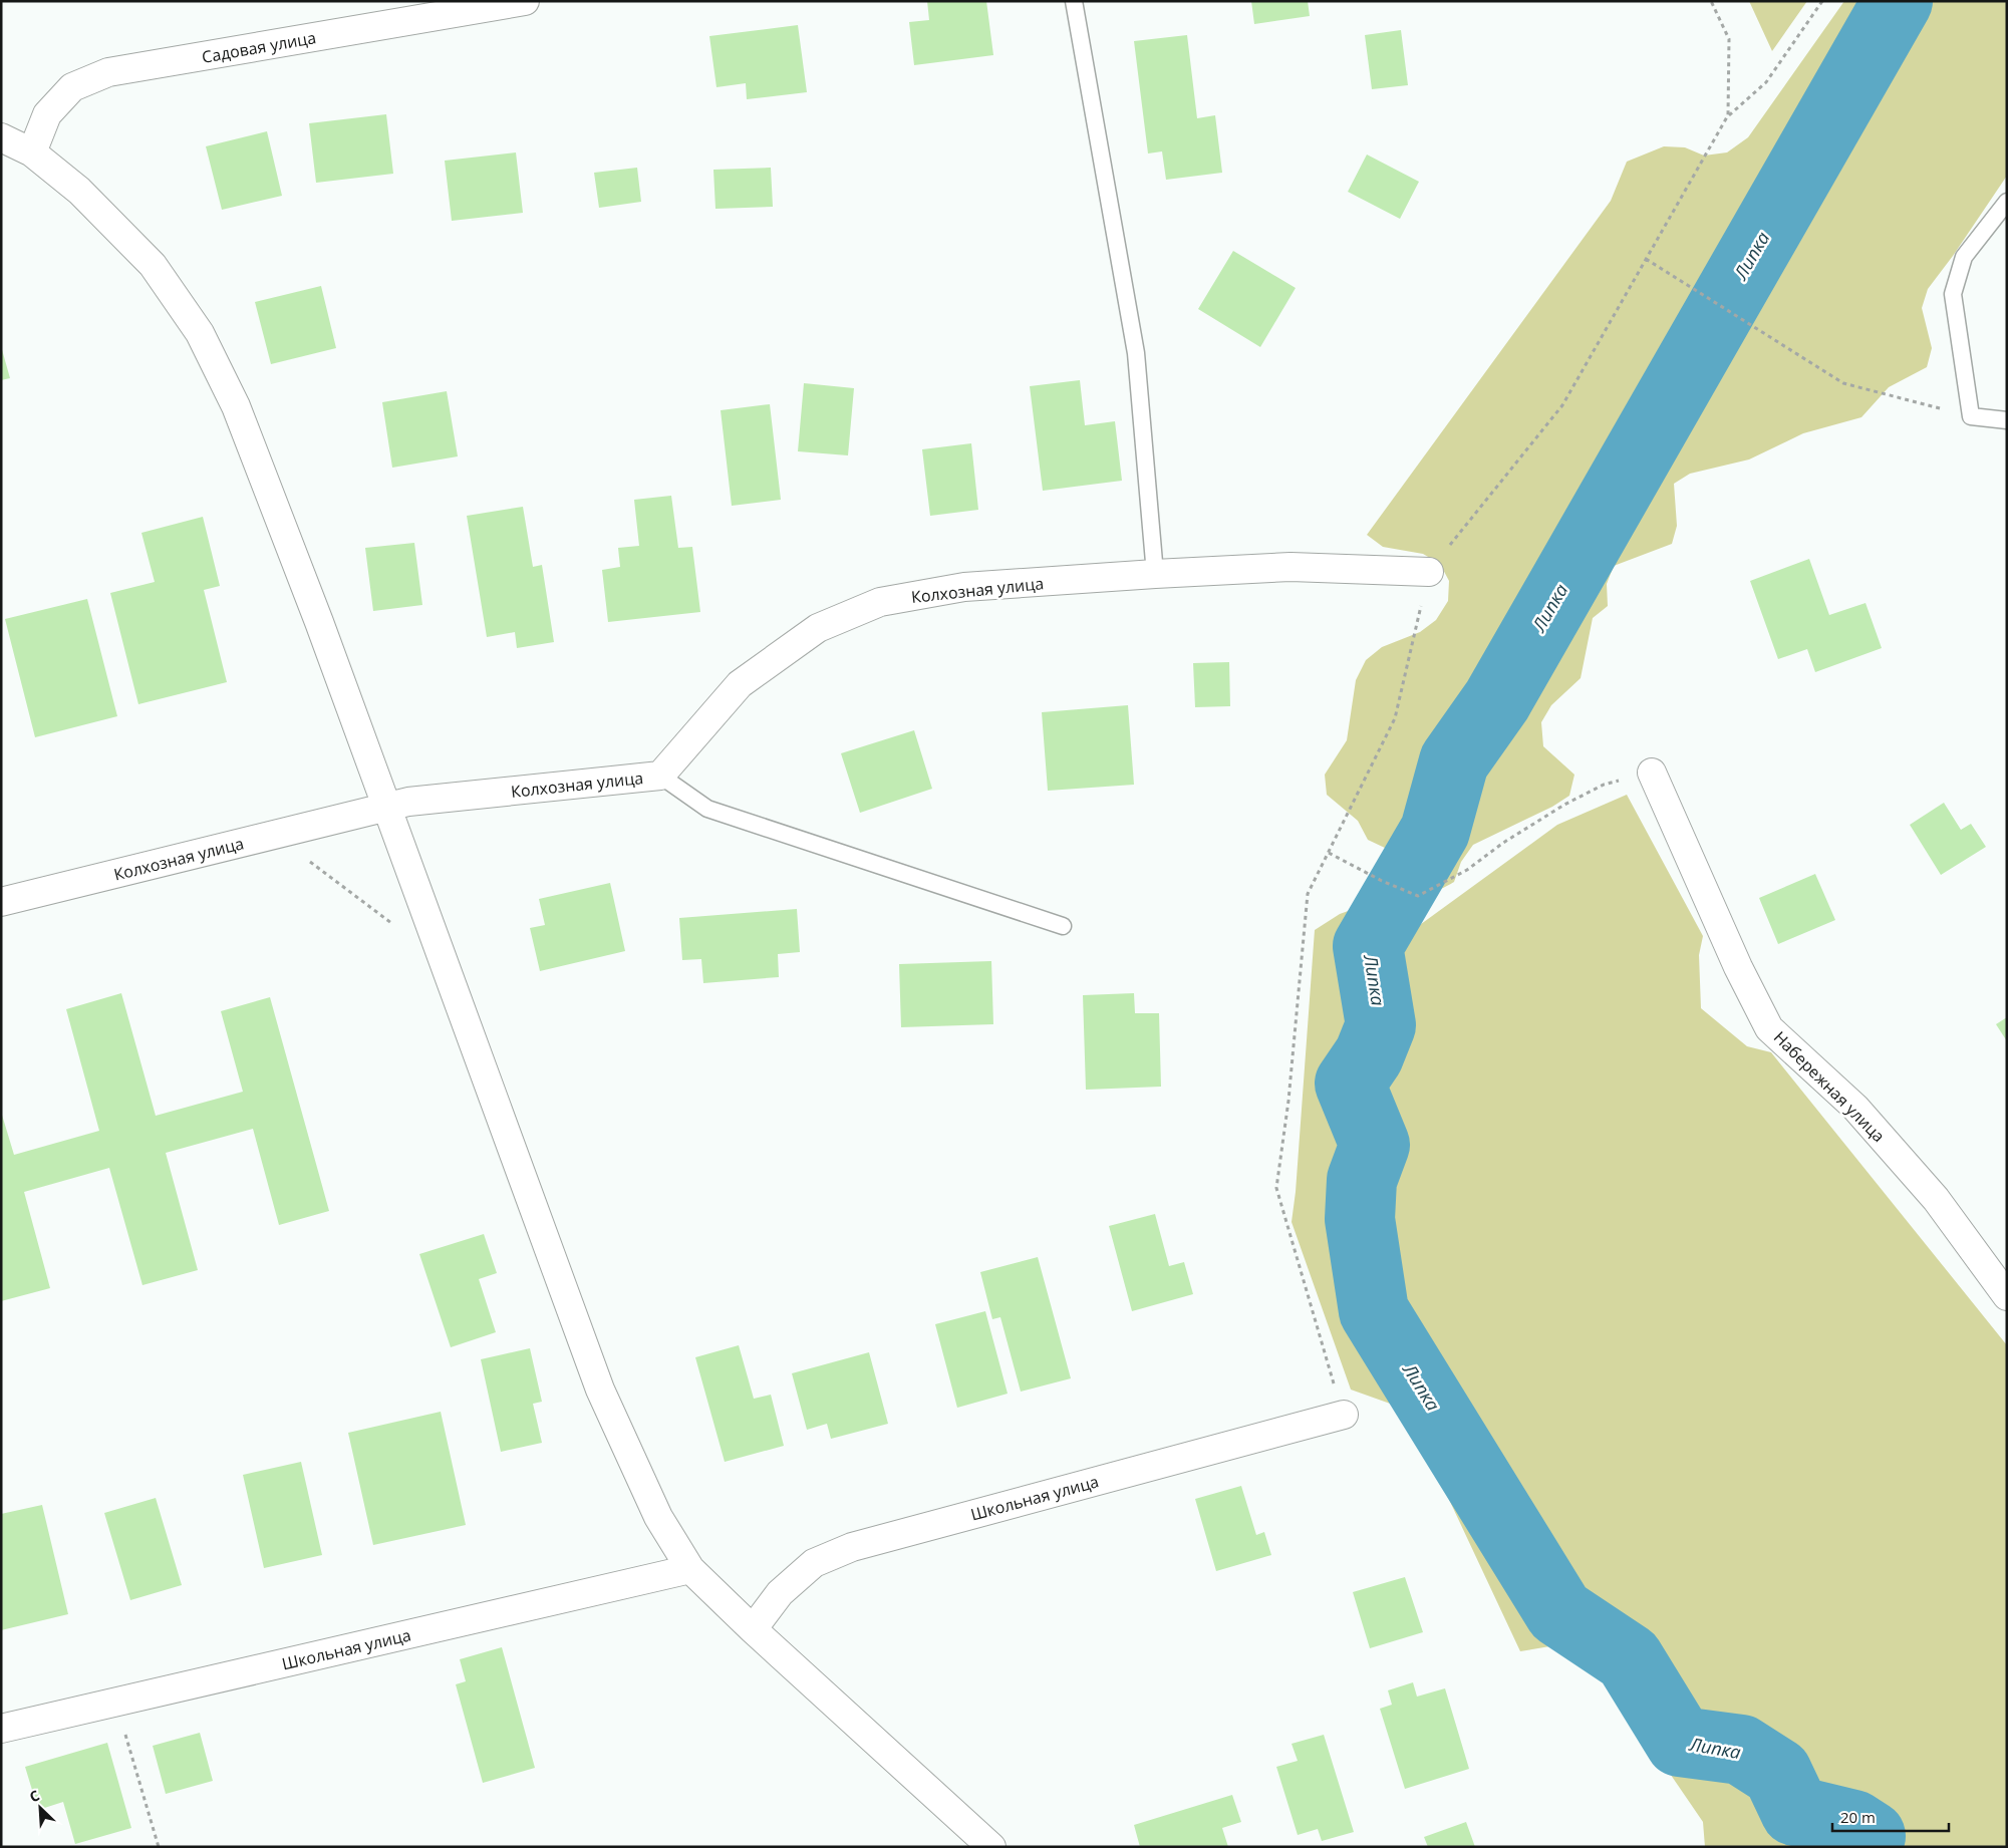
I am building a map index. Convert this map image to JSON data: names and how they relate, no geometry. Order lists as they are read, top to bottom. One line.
{"streets":{"street":["Садовая улица","Колхозная улица","Набережная улица","Школьная улица"]},"water":["Липка"],"scale_bar":"20 m","north":"top left"}
